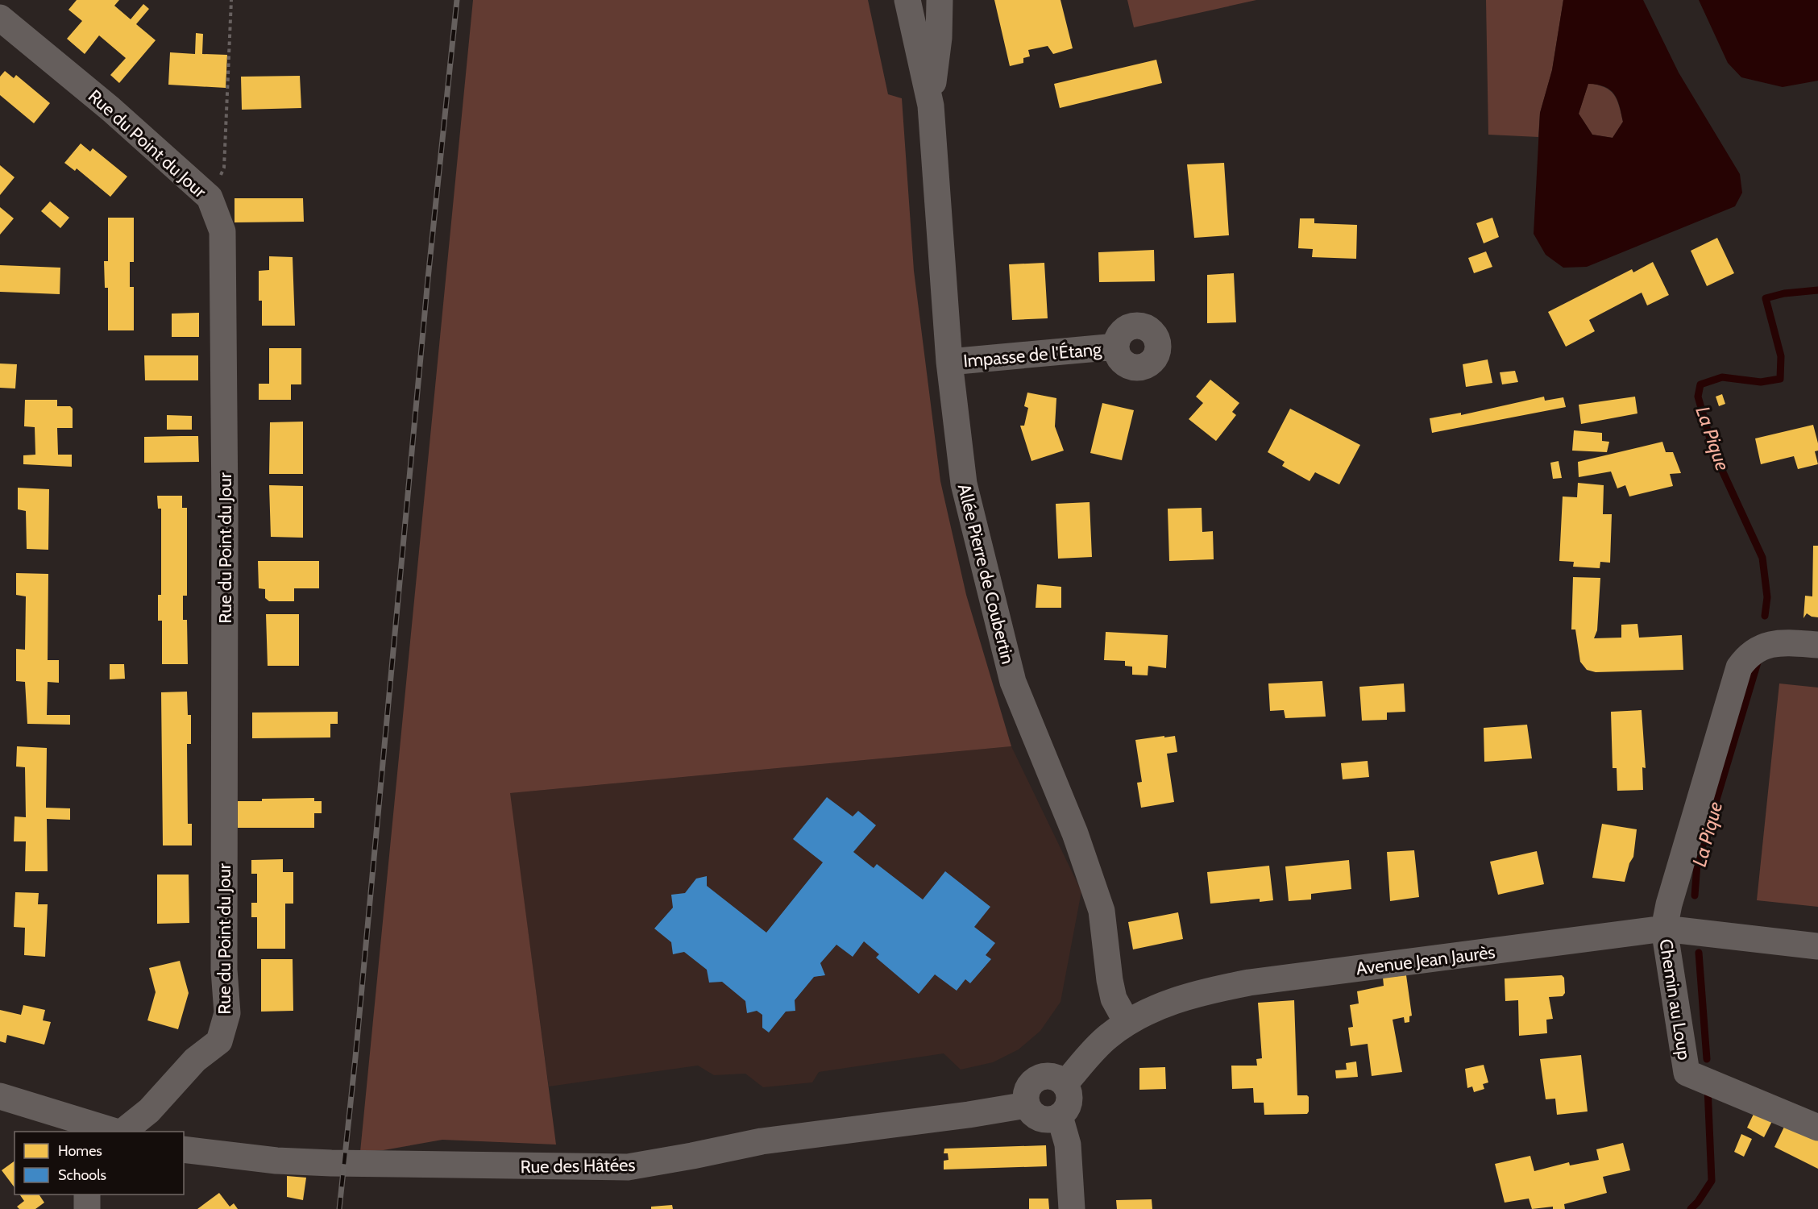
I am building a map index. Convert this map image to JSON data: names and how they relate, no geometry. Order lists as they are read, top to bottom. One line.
{"streets":{"street":["Rue du Point du Jour","Impasse de l'Étang","Allée Pierre de Coubertin","Avenue Jean Jaurès","Chemin au Loup","Rue des Hâtées"]},"crossings":[["Impasse de l'Étang","Allée Pierre de Coubertin"],["Allée Pierre de Coubertin","Avenue Jean Jaurès"],["Avenue Jean Jaurès","Chemin au Loup"],["Avenue Jean Jaurès","Rue des Hâtées"]],"water":["La Pique"],"legend":["Homes","Schools"]}
